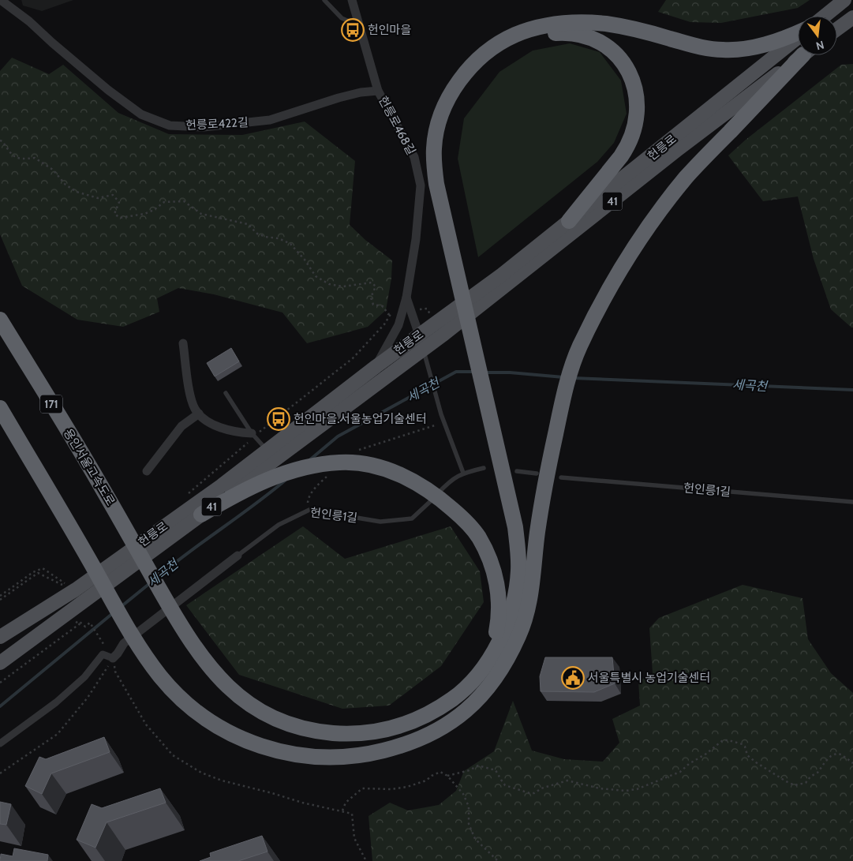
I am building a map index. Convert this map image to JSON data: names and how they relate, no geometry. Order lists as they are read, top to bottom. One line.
{"streets":{"highway":["171","용인서울고속도로"],"main road":["헌릉로","41"],"street":["헌릉로422길","헌릉로468길"],"lane":["헌인릉1길"]},"crossings":[["헌릉로422길","헌릉로468길"],["헌릉로468길","헌릉로"],["헌릉로","헌인릉1길"]],"water":["세곡천"],"places":{"bus stop":["헌인마을","헌인마을.서울농업기술센터"],"public building":["서울특별시 농업기술센터"]},"north":"bottom"}
